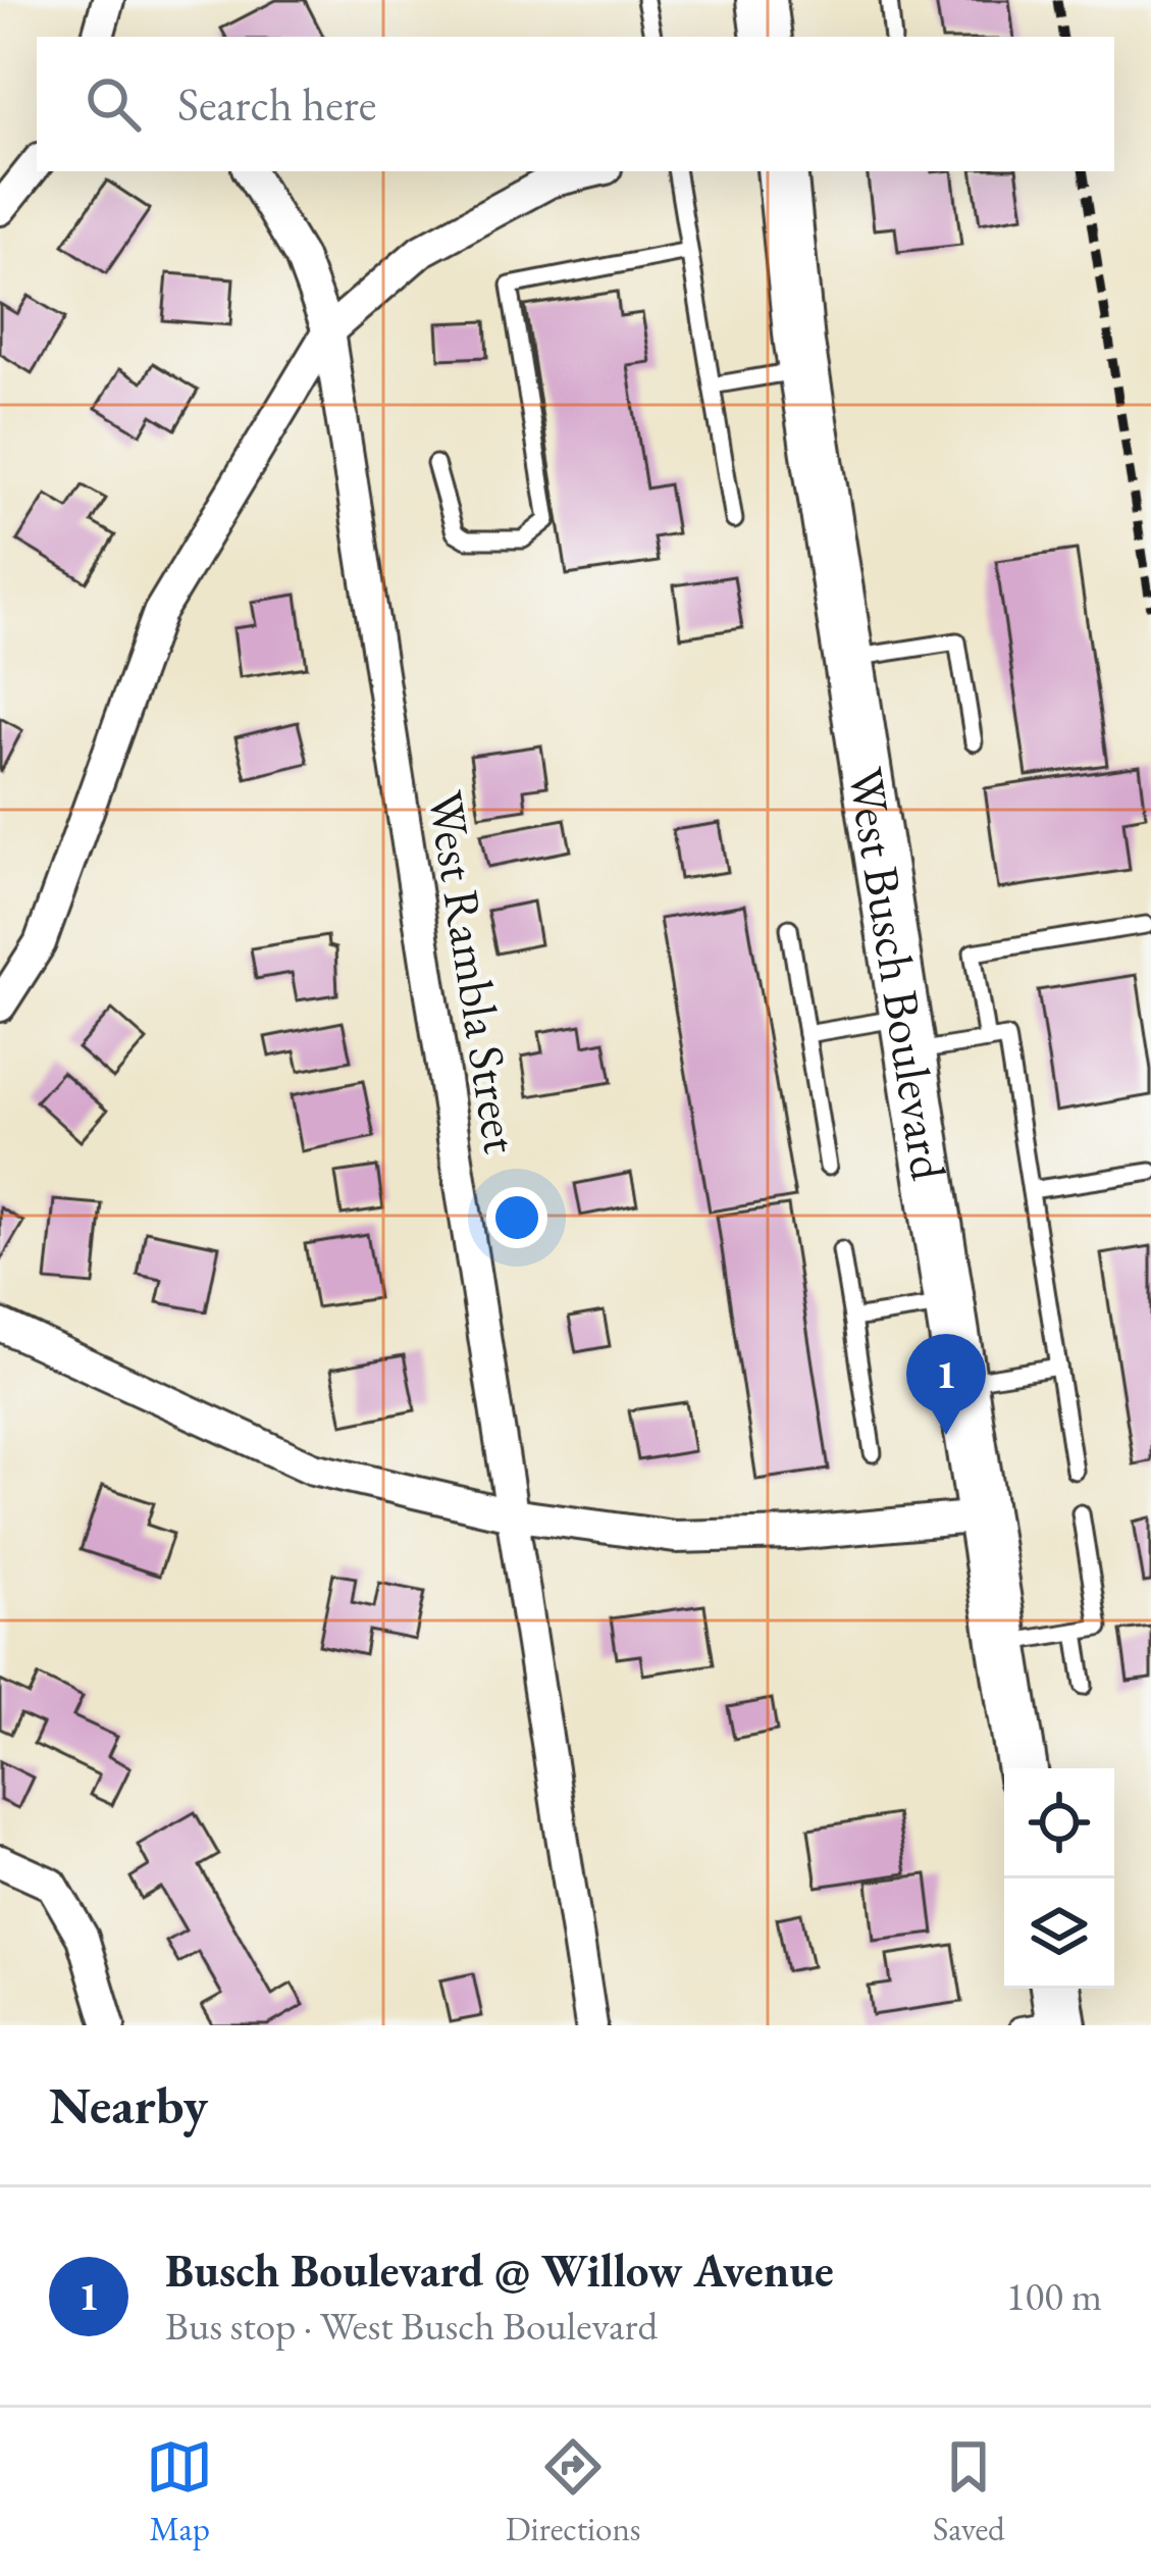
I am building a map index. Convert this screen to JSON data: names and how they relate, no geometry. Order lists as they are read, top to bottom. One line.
{"streets":{"main road":["West Busch Boulevard"],"street":["West Rambla Street"]},"page":{"search":"Search here","pins":"1","heading":"Nearby","list":[{"mark":"1","name":"Busch Boulevard @ Willow Avenue","note":"Bus stop · West Busch Boulevard","value":"100 m"}],"nav":["Map","Directions","Saved"]}}
